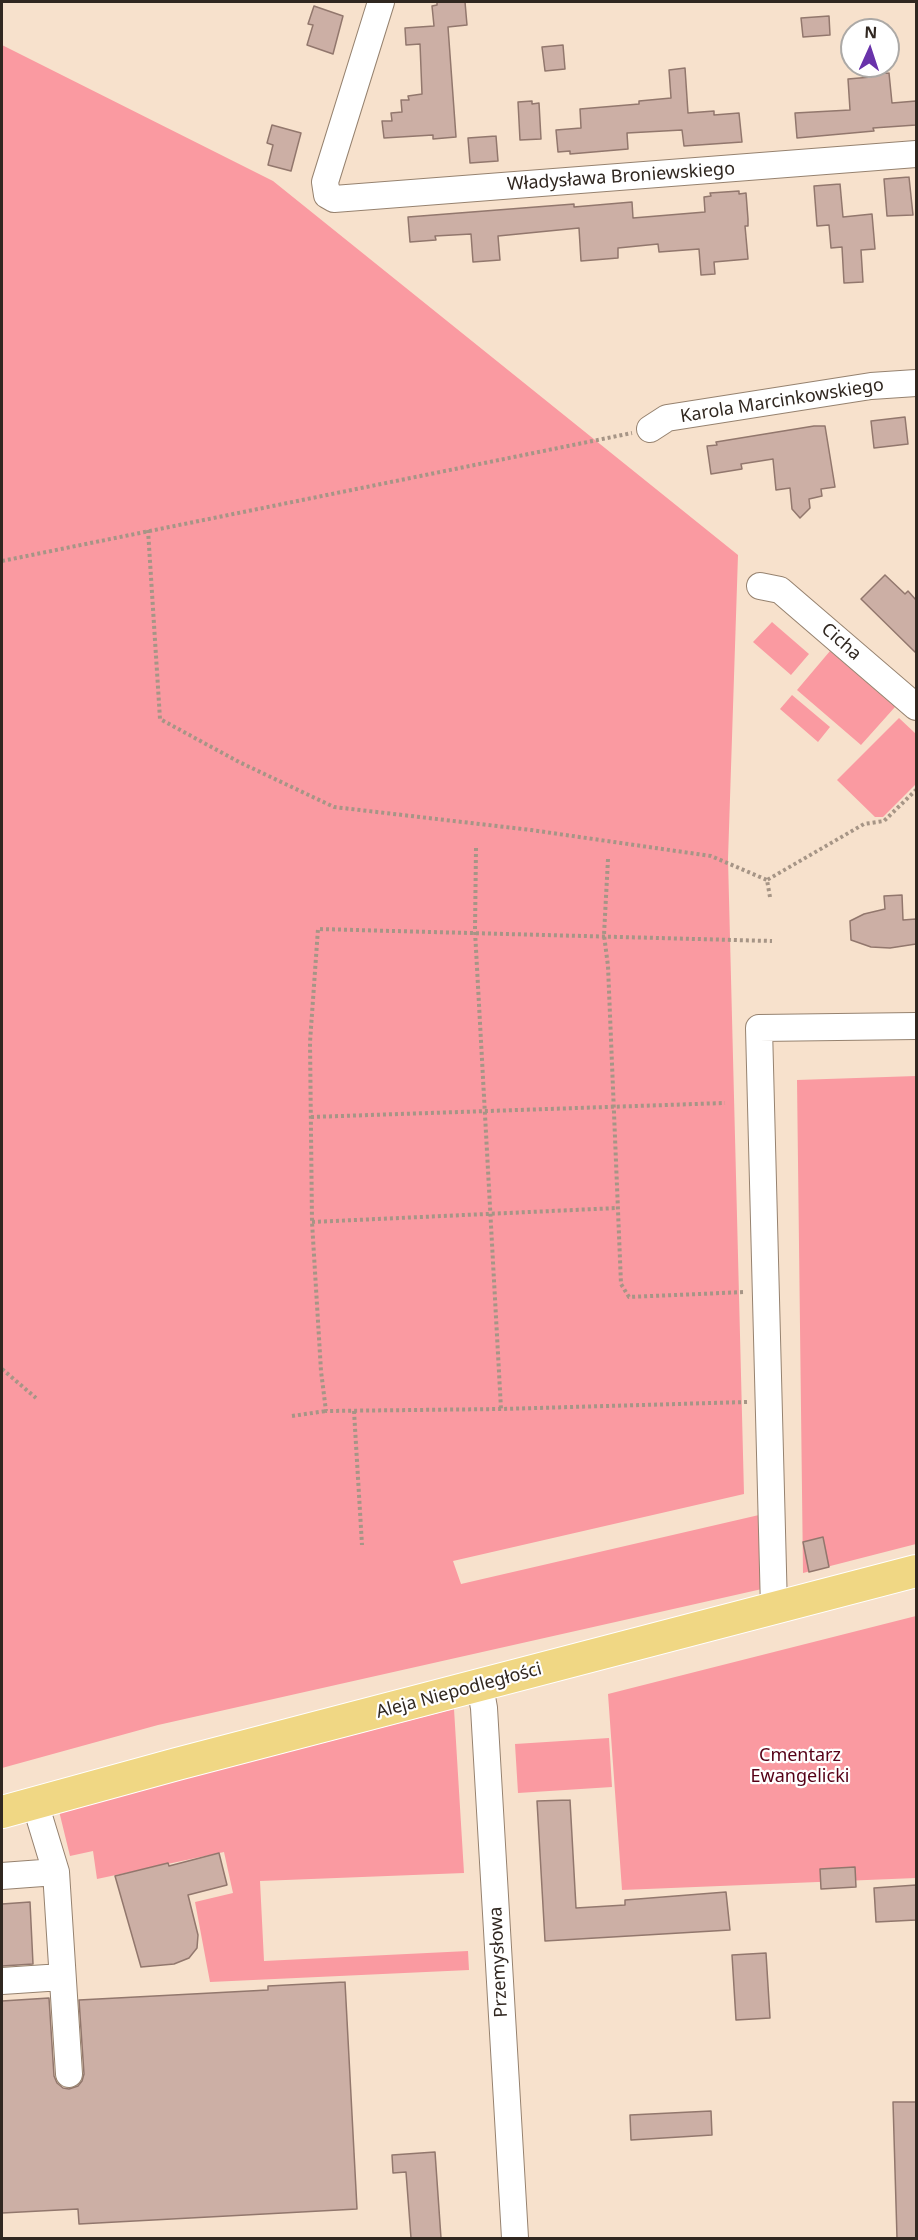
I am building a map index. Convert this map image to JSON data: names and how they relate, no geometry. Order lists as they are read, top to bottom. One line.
{"streets":{"main road":["Aleja Niepodległości"],"street":["Władysława Broniewskiego","Karola Marcinkowskiego","Cicha","Przemysłowa"]},"crossings":[["Aleja Niepodległości","Przemysłowa"]],"parks":["Cmentarz Ewangelicki"],"north":"top"}
